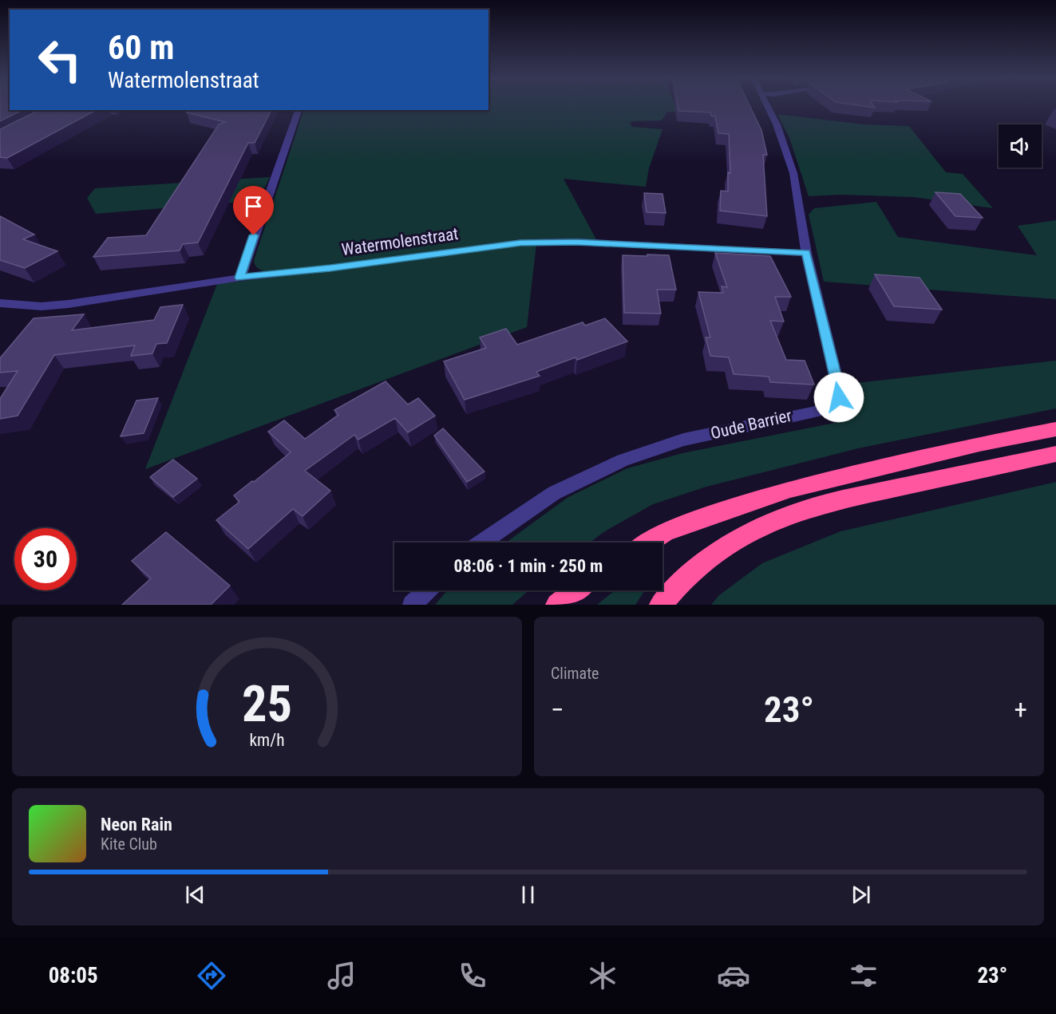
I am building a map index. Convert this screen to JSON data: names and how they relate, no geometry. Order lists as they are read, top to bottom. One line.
{"streets":{"street":["Watermolenstraat","Oude Barrier"]},"crossings":[["Watermolenstraat","Oude Barrier"]],"page":{"turn":["60 m","Watermolenstraat"],"limit":"30","trip":"08:06 · 1 min · 250 m","tile":"Climate","heat":["−","23°","+"],"song":["Neon Rain","Kite Club"],"tabs":["08:05","23°"],"gauge":["25","km/h"]}}
